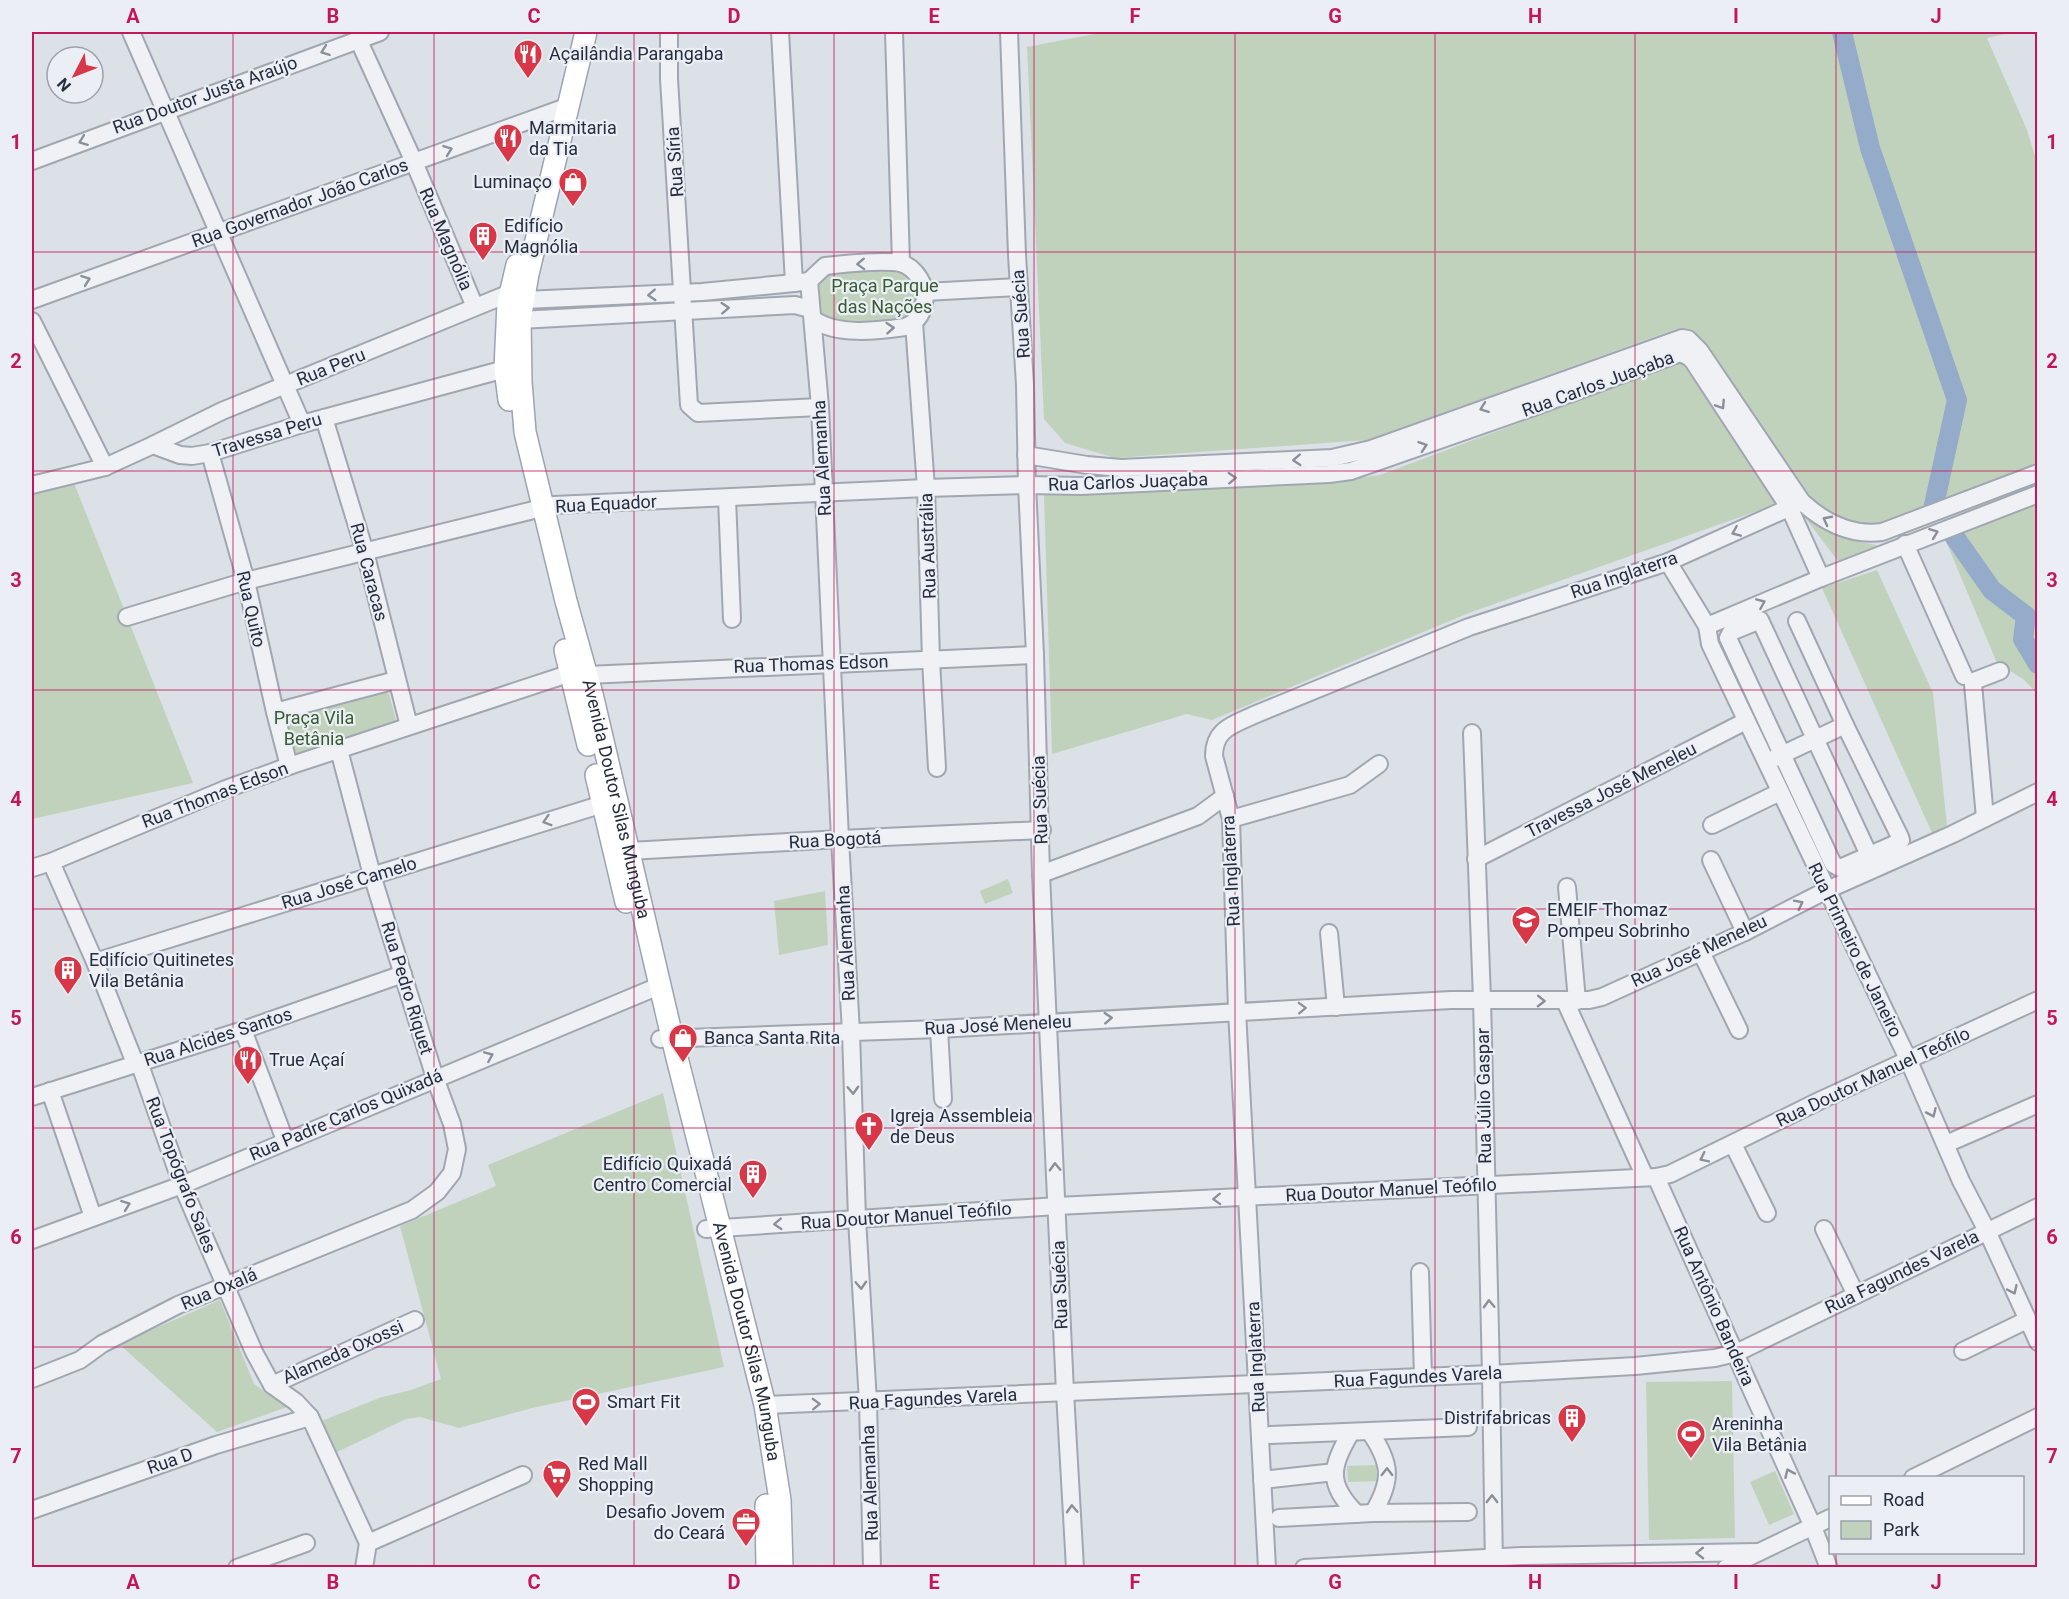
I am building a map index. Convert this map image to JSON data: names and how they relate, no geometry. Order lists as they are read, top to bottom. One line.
{"streets":{"main road":["Avenida Doutor Silas Munguba"],"street":["Rua Doutor Justa Araújo","Rua Síria","Rua Governador João Carlos","Rua Magnólia","Rua Suécia","Rua Peru","Rua Carlos Juaçaba","Travessa Peru","Rua Alemanha","Rua Equador","Rua Austrália","Rua Caracas","Rua Inglaterra","Rua Quito","Rua Thomas Edson","Travessa José Meneleu","Rua Bogotá","Rua José Camelo","Rua Primeiro de Janeiro","Rua José Meneleu","Rua Pedro Riquet","Rua Alcides Santos","Rua Doutor Manuel Teófilo","Rua Júlio Gaspar","Rua Padre Carlos Quixadá","Rua Topógrafo Sales","Rua Fagundes Varela","Rua Oxalá","Rua Antônio Bandeira","Alameda Oxossi","Rua D"]},"crossings":[["Rua Doutor Justa Araújo","Rua Magnólia"],["Rua Síria","Rua Peru"],["Rua Governador João Carlos","Rua Magnólia"],["Rua Governador João Carlos","Avenida Doutor Silas Munguba"],["Rua Magnólia","Rua Peru"],["Rua Suécia","Rua Carlos Juaçaba"],["Rua Suécia","Rua Equador"],["Rua Suécia","Rua Thomas Edson"],["Rua Suécia","Rua Bogotá"],["Rua Suécia","Rua José Meneleu"],["Rua Suécia","Rua Doutor Manuel Teófilo"],["Rua Suécia","Rua Fagundes Varela"],["Rua Peru","Travessa Peru"],["Rua Peru","Rua Alemanha"],["Rua Peru","Rua Austrália"],["Rua Peru","Avenida Doutor Silas Munguba"],["Rua Carlos Juaçaba","Rua Equador"],["Rua Carlos Juaçaba","Rua Inglaterra"],["Travessa Peru","Rua Caracas"],["Travessa Peru","Rua Quito"],["Travessa Peru","Avenida Doutor Silas Munguba"],["Rua Alemanha","Rua Equador"],["Rua Alemanha","Rua Thomas Edson"],["Rua Alemanha","Rua Bogotá"],["Rua Alemanha","Rua José Meneleu"],["Rua Alemanha","Rua Doutor Manuel Teófilo"],["Rua Alemanha","Rua Fagundes Varela"],["Rua Equador","Rua Austrália"],["Rua Equador","Rua Caracas"],["Rua Equador","Rua Quito"],["Rua Equador","Avenida Doutor Silas Munguba"],["Rua Austrália","Rua Thomas Edson"],["Rua Caracas","Rua Thomas Edson"],["Rua Inglaterra","Rua Primeiro de Janeiro"],["Rua Inglaterra","Rua José Meneleu"],["Rua Inglaterra","Rua Doutor Manuel Teófilo"],["Rua Inglaterra","Rua Fagundes Varela"],["Rua Quito","Rua Thomas Edson"],["Rua Thomas Edson","Avenida Doutor Silas Munguba"],["Rua Thomas Edson","Rua Pedro Riquet"],["Rua Thomas Edson","Rua Topógrafo Sales"],["Travessa José Meneleu","Rua Primeiro de Janeiro"],["Travessa José Meneleu","Rua Júlio Gaspar"],["Avenida Doutor Silas Munguba","Rua Bogotá"],["Avenida Doutor Silas Munguba","Rua José Camelo"],["Avenida Doutor Silas Munguba","Rua José Meneleu"],["Avenida Doutor Silas Munguba","Rua Doutor Manuel Teófilo"],["Avenida Doutor Silas Munguba","Rua Padre Carlos Quixadá"],["Avenida Doutor Silas Munguba","Rua Fagundes Varela"],["Rua José Camelo","Rua Pedro Riquet"],["Rua José Camelo","Rua Topógrafo Sales"],["Rua Primeiro de Janeiro","Rua José Meneleu"],["Rua Primeiro de Janeiro","Rua Doutor Manuel Teófilo"],["Rua Primeiro de Janeiro","Rua Fagundes Varela"],["Rua José Meneleu","Rua Júlio Gaspar"],["Rua José Meneleu","Rua Antônio Bandeira"],["Rua Pedro Riquet","Rua Alcides Santos"],["Rua Pedro Riquet","Rua Padre Carlos Quixadá"],["Rua Pedro Riquet","Rua Oxalá"],["Rua Alcides Santos","Rua Topógrafo Sales"],["Rua Doutor Manuel Teófilo","Rua Júlio Gaspar"],["Rua Doutor Manuel Teófilo","Rua Antônio Bandeira"],["Rua Júlio Gaspar","Rua Fagundes Varela"],["Rua Padre Carlos Quixadá","Rua Topógrafo Sales"],["Rua Topógrafo Sales","Rua Oxalá"],["Rua Topógrafo Sales","Alameda Oxossi"],["Rua Fagundes Varela","Rua Antônio Bandeira"]],"one_way":["Rua Doutor Justa Araújo","Rua Governador João Carlos","Rua José Camelo","Rua Padre Carlos Quixadá"],"parks":["Praça Parque das Nações","Praça Vila Betânia"],"places":{"restaurant":["Açailândia Parangaba","Marmitaria da Tia","True Açaí"],"shop":["Luminaço","Banca Santa Rita"],"building":["Edifício Magnólia","Edifício Quitinetes Vila Betânia","Edifício Quixadá Centro Comercial","Distrifabricas"],"school or university":["EMEIF Thomaz Pompeu Sobrinho"],"church":["Igreja Assembleia de Deus"],"sports":["Smart Fit","Areninha Vila Betânia"],"supermarket":["Red Mall Shopping"],"office":["Desafio Jovem do Ceará"]},"legend":["Road","Park"],"north":"bottom left","grid":{"columns":["A","B","C","D","E","F","G","H","I","J"],"rows":["1","2","3","4","5","6","7"]}}
